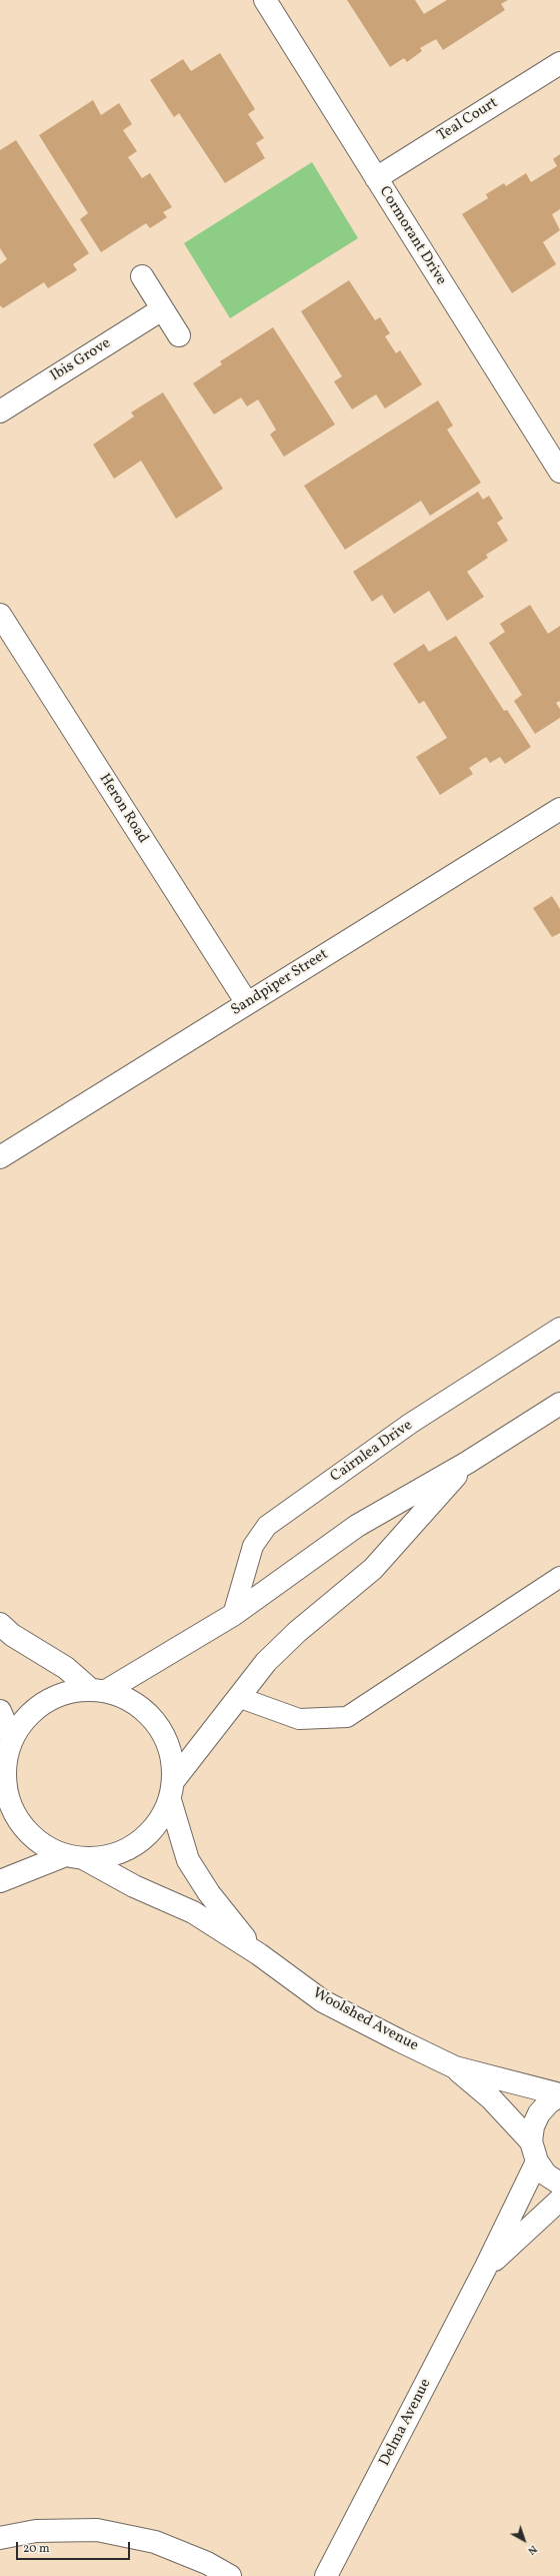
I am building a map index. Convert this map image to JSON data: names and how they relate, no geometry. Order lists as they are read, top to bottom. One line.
{"streets":{"street":["Teal Court","Cormorant Drive","Ibis Grove","Heron Road","Sandpiper Street","Woolshed Avenue","Delma Avenue"],"lane":["Cairnlea Drive"]},"crossings":[["Teal Court","Cormorant Drive"],["Heron Road","Sandpiper Street"],["Woolshed Avenue","Delma Avenue"]],"scale_bar":"20 m","north":"bottom right"}
